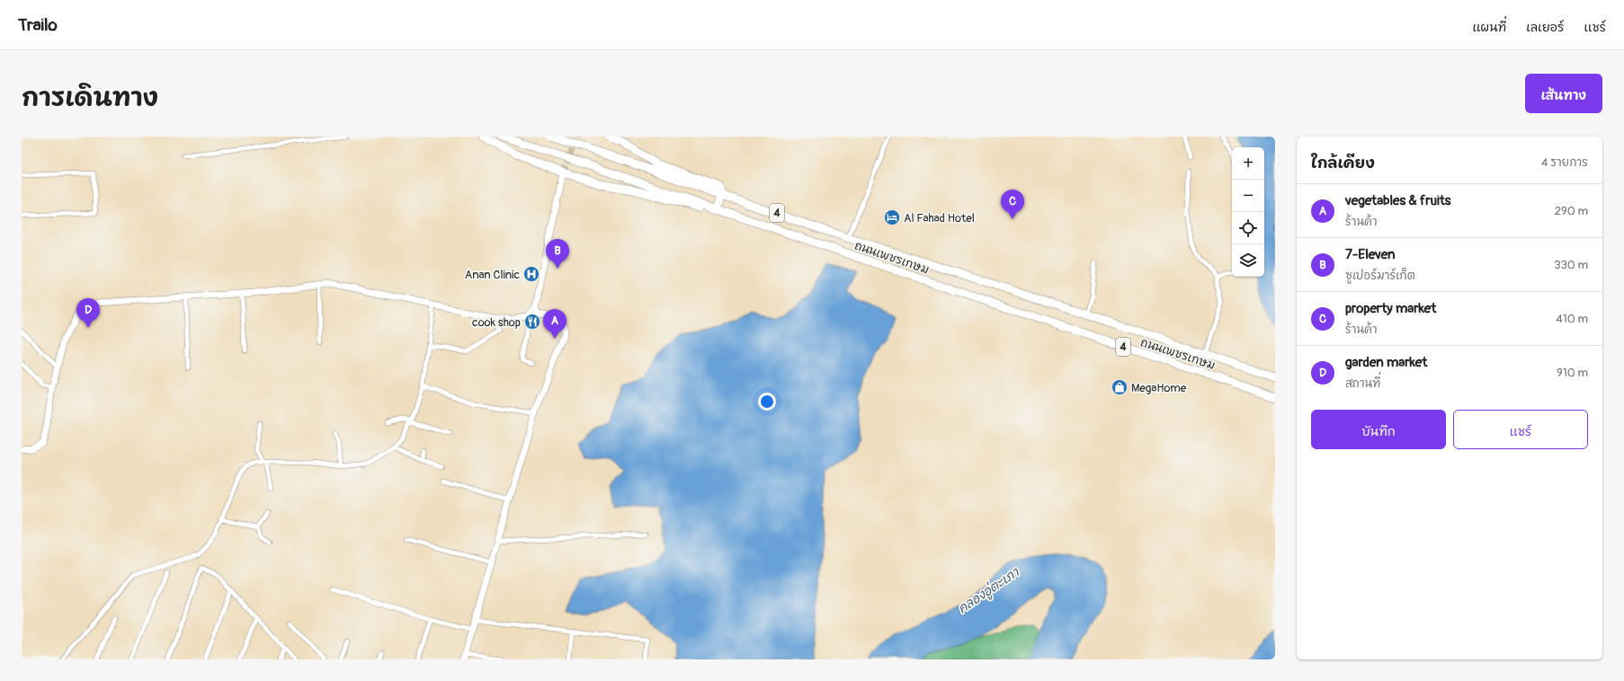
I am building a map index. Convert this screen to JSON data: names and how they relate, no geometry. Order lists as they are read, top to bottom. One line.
{"streets":{"highway":["4","ถนนเพชรเกษม"]},"water":["คลองอู่ตะเภา"],"places":{"hotel":["Al Fahad Hotel"],"hospital":["Anan Clinic"],"restaurant":["cook shop"],"shop":["MegaHome"]},"page":{"header":"Trailo","nav":["แผนที่","เลเยอร์","แชร์"],"title":"การเดินทาง","buttons":["เส้นทาง",["บันทึก","แชร์"]],"heading":["ใกล้เคียง","4 รายการ"],"map_buttons":["+","−"],"list":[{"mark":"A","name":"vegetables & fruits","note":"ร้านค้า","value":"290 m"},{"mark":"B","name":"7-Eleven","note":"ซูเปอร์มาร์เก็ต","value":"330 m"},{"mark":"C","name":"property market","note":"ร้านค้า","value":"410 m"},{"mark":"D","name":"garden market","note":"สถานที่","value":"910 m"}],"pins":["C","B","D","A"]}}
